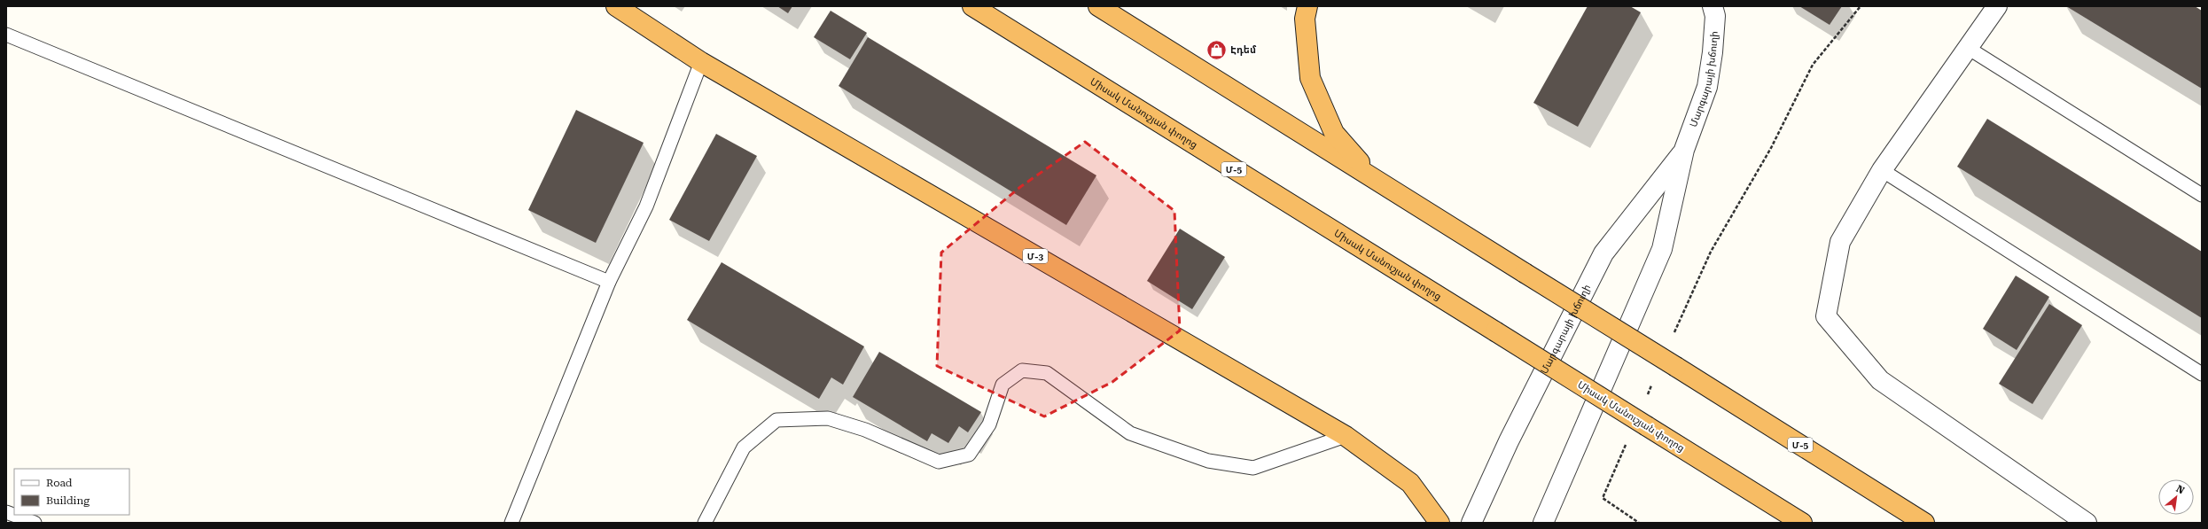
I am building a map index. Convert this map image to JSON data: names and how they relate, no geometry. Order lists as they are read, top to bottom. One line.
{"streets":{"highway":["Միսակ Մանուշյան փողոց","Մ-5","Մ-3"],"street":["Մարգարայի խճուղի"]},"places":{"shop":["Էդեմ"]},"legend":["Road","Building"],"north":"top right"}
